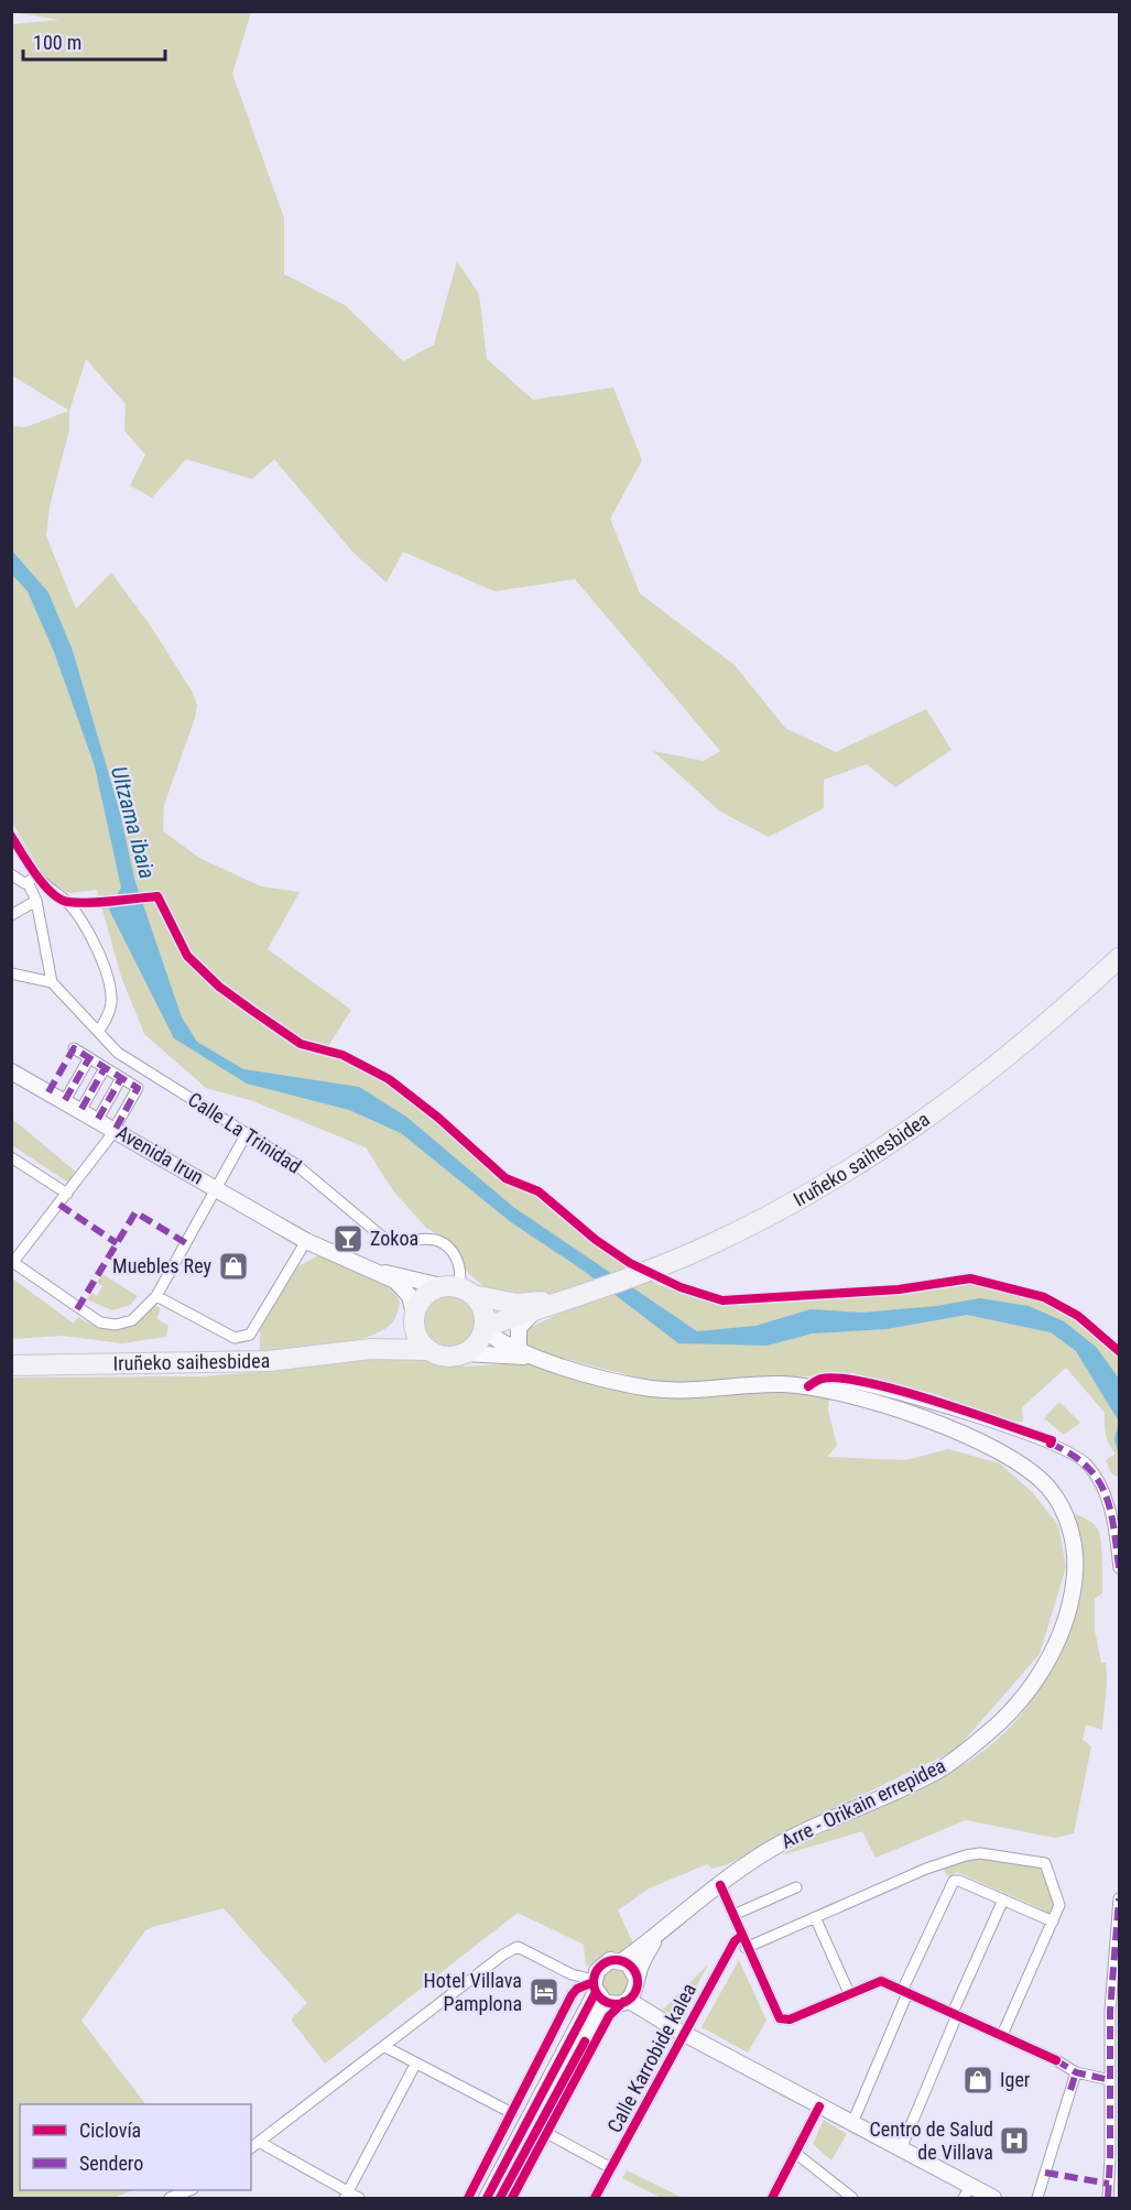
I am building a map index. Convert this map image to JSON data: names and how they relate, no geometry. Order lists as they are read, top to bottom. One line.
{"streets":{"highway":["Iruñeko saihesbidea"],"main road":["Avenida Irun","Arre - Orikain errepidea"],"street":["Calle La Trinidad","Calle Karrobide kalea"]},"crossings":[["Calle La Trinidad","Iruñeko saihesbidea"],["Calle La Trinidad","Arre - Orikain errepidea"],["Iruñeko saihesbidea","Arre - Orikain errepidea"]],"water":["Ultzama ibaia"],"places":{"bar":["Zokoa"],"shop":["Muebles Rey","Iger"],"hotel":["Hotel Villava Pamplona"],"hospital":["Centro de Salud de Villava"]},"legend":["Ciclovía","Sendero"],"scale_bar":"100 m"}
